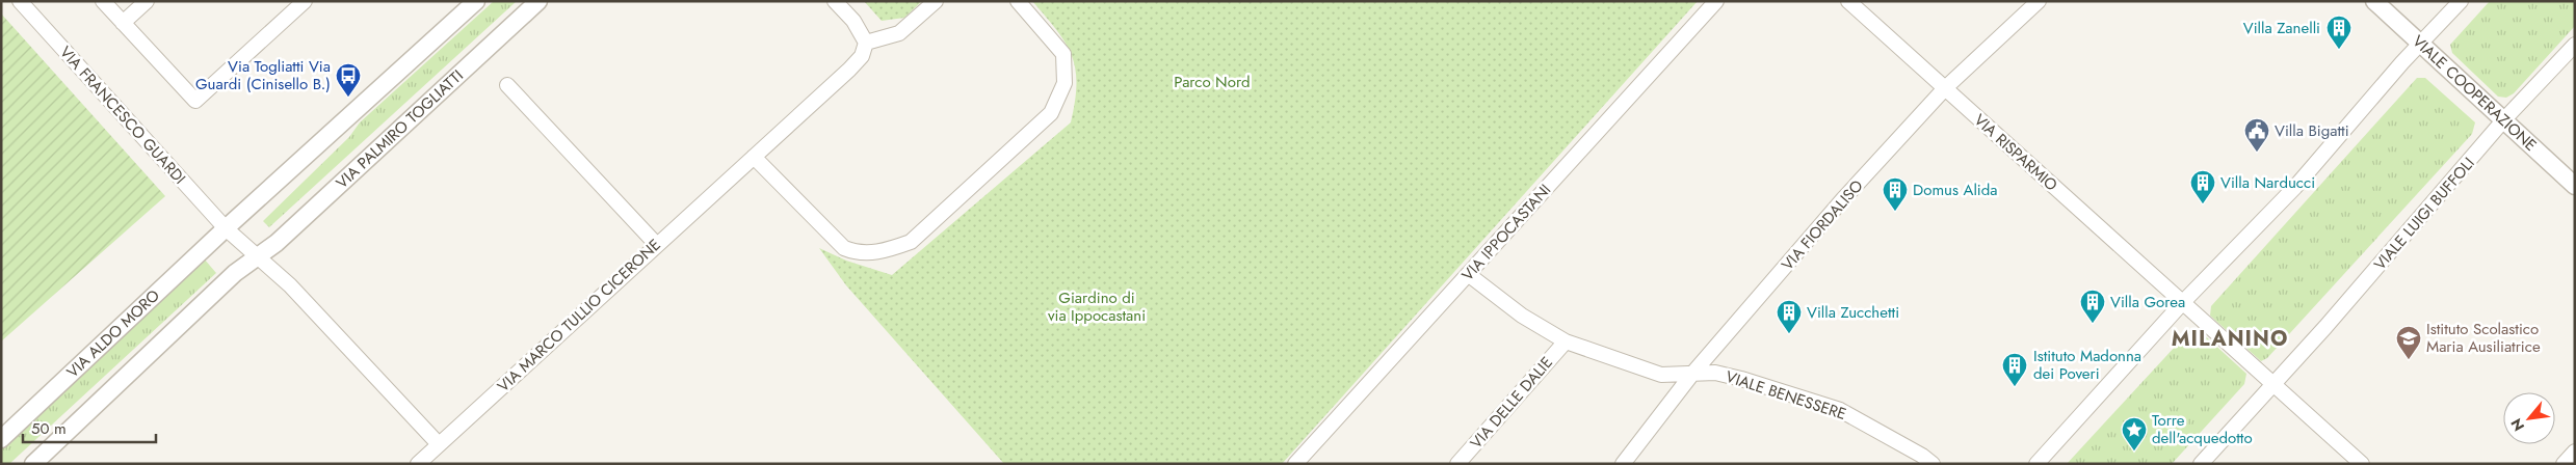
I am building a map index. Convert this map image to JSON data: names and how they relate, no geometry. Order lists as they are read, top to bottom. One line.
{"streets":{"street":["VIALE COOPERAZIONE","VIA FRANCESCO GUARDI","VIA PALMIRO TOGLIATTI","VIA RISPARMIO","VIALE LUIGI BUFFOLI","VIA FIORDALISO","VIA IPPOCASTANI","VIA MARCO TULLIO CICERONE","VIA ALDO MORO","VIALE BENESSERE","VIA DELLE DALIE"]},"crossings":[["VIALE COOPERAZIONE","VIALE LUIGI BUFFOLI"],["VIA FRANCESCO GUARDI","VIA PALMIRO TOGLIATTI"],["VIA FRANCESCO GUARDI","VIA ALDO MORO"],["VIA RISPARMIO","VIA FIORDALISO"],["VIA FIORDALISO","VIALE BENESSERE"],["VIA IPPOCASTANI","VIALE BENESSERE"],["VIALE BENESSERE","VIA DELLE DALIE"]],"districts":["MILANINO"],"parks":["Parco Nord","Giardino di via Ippocastani"],"places":{"building":["Villa Zanelli","Villa Narducci","Domus Alida","Villa Gorea","Villa Zucchetti","Istituto Madonna dei Poveri"],"bus stop":["Via Togliatti Via Guardi (Cinisello B.)"],"public building":["Villa Bigatti"],"school or university":["Istituto Scolastico Maria Ausiliatrice"],"place":["Torre dell'acquedotto"]},"scale_bar":"50 m","north":"bottom left"}
